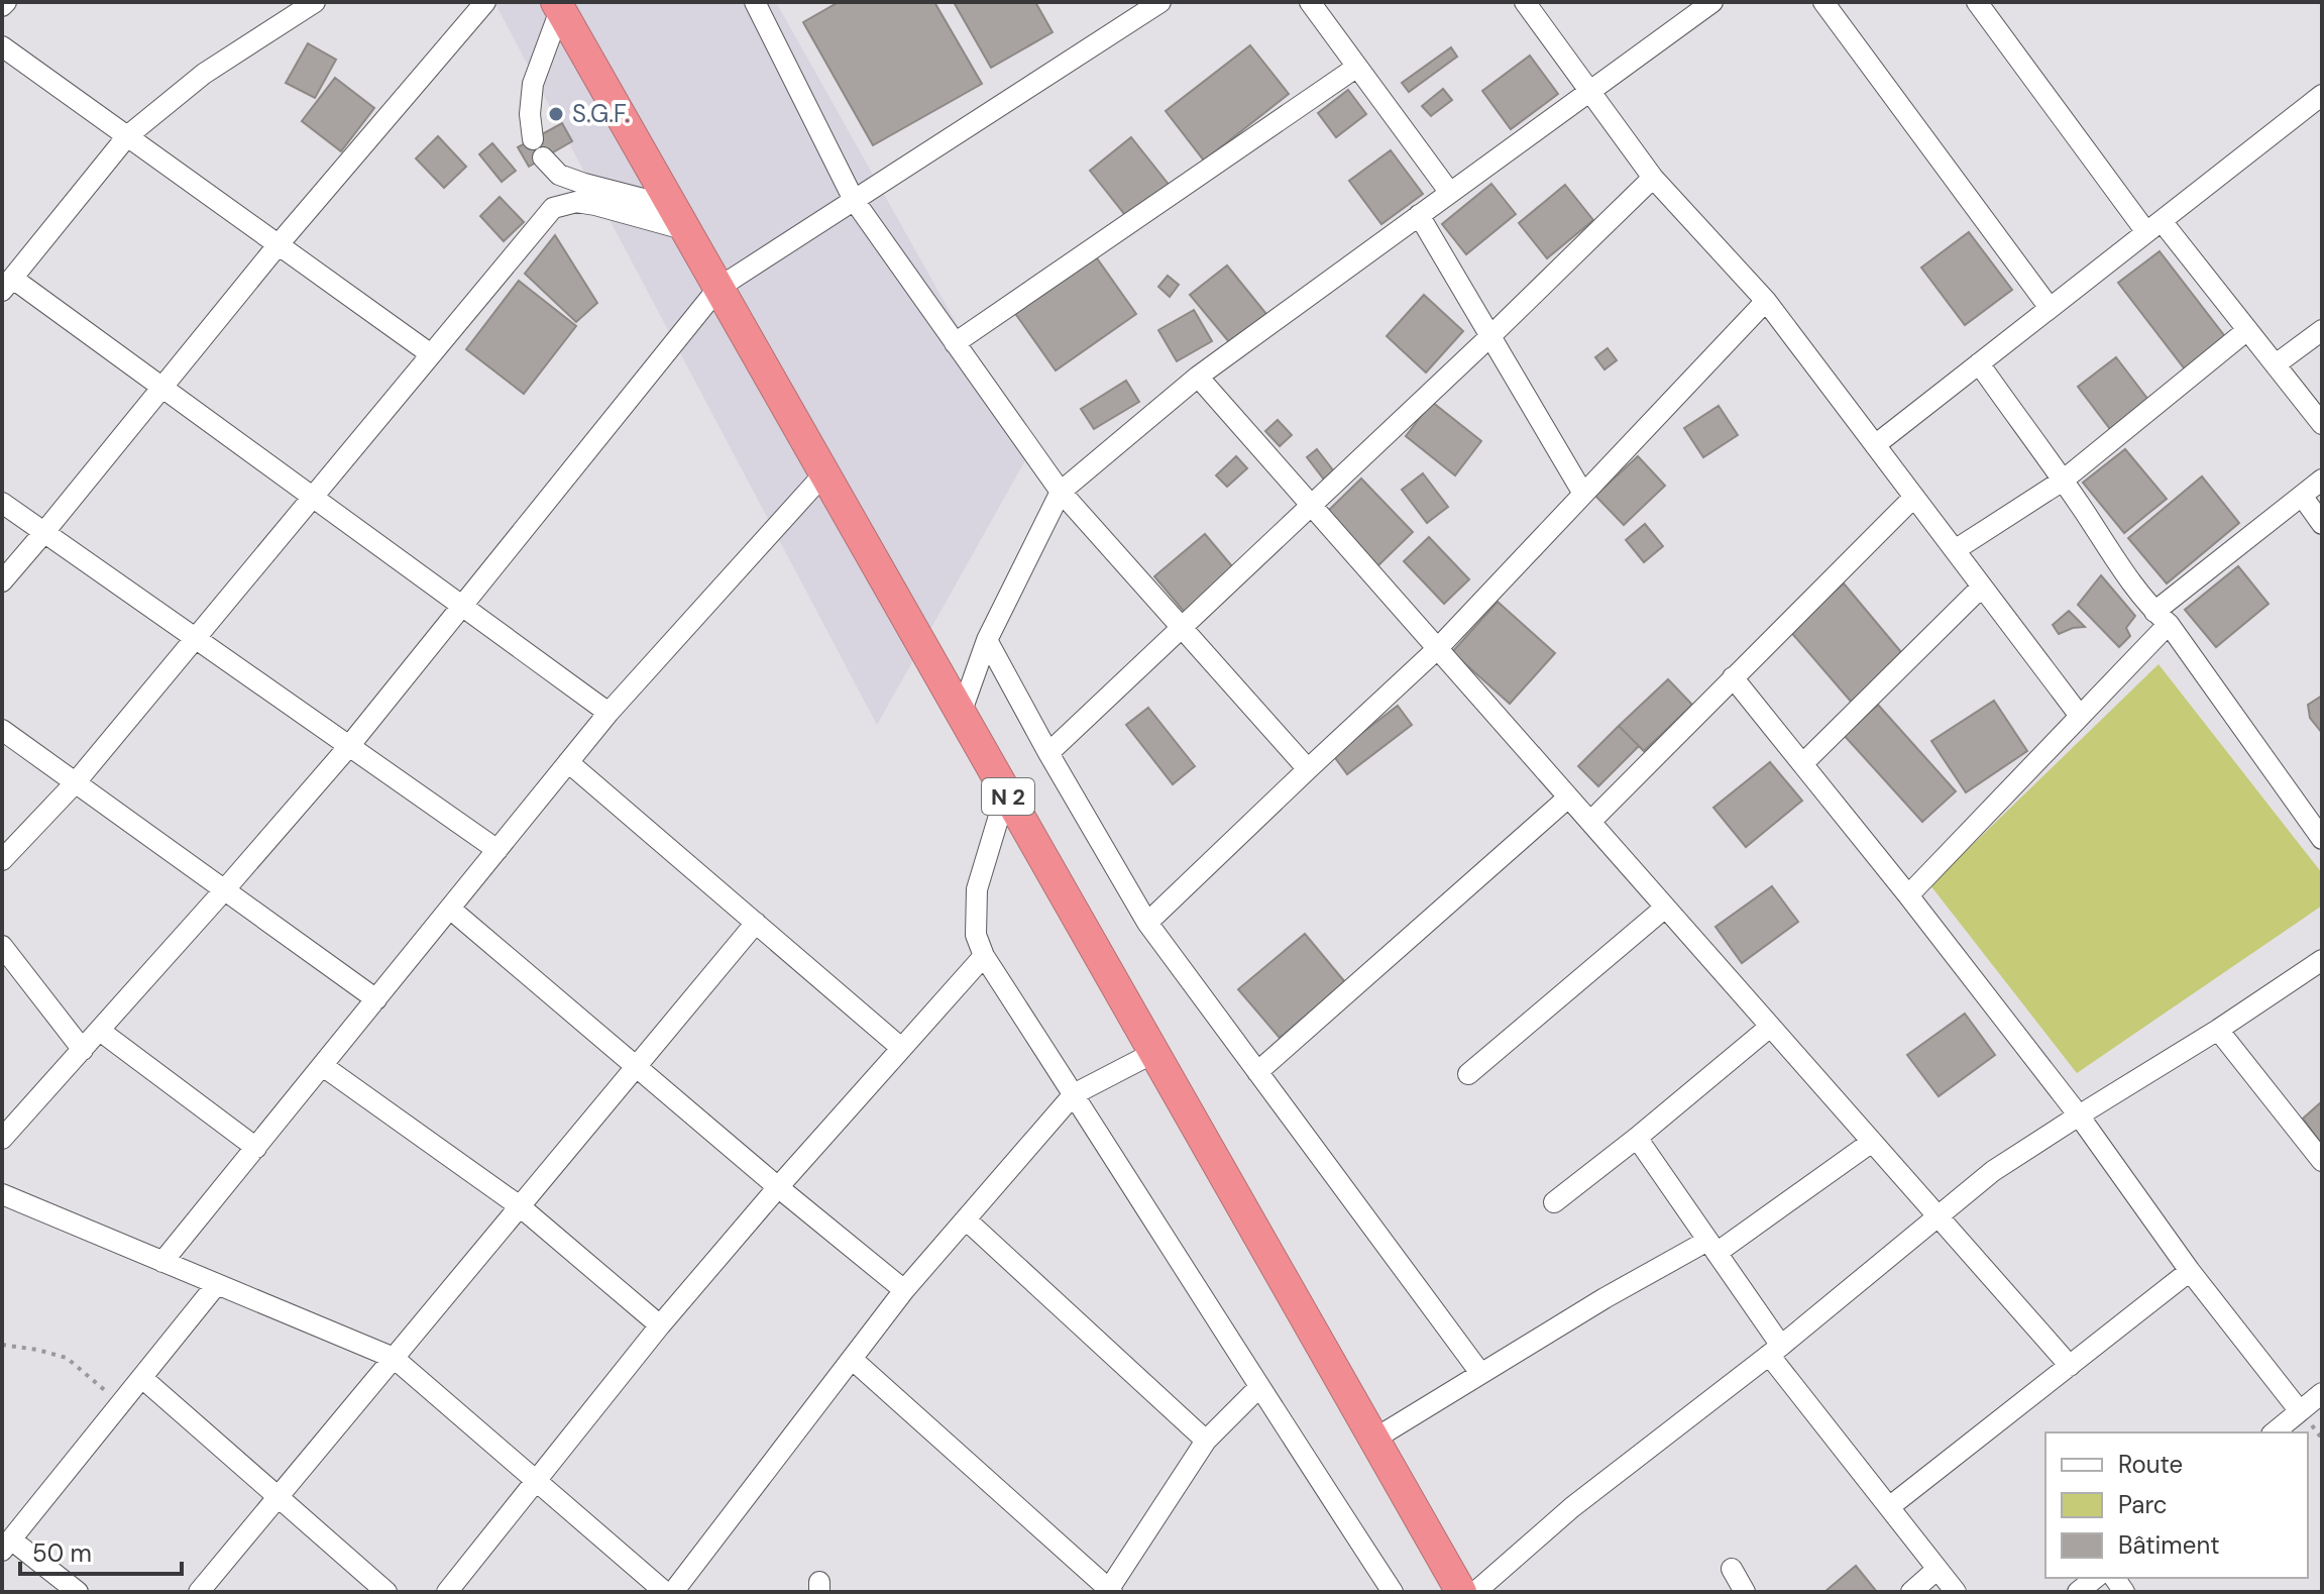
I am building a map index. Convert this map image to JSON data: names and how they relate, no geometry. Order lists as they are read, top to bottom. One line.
{"streets":{"highway":["N 2"]},"places":["S.G.F."],"legend":["Route","Parc","Bâtiment"],"scale_bar":"50 m"}
